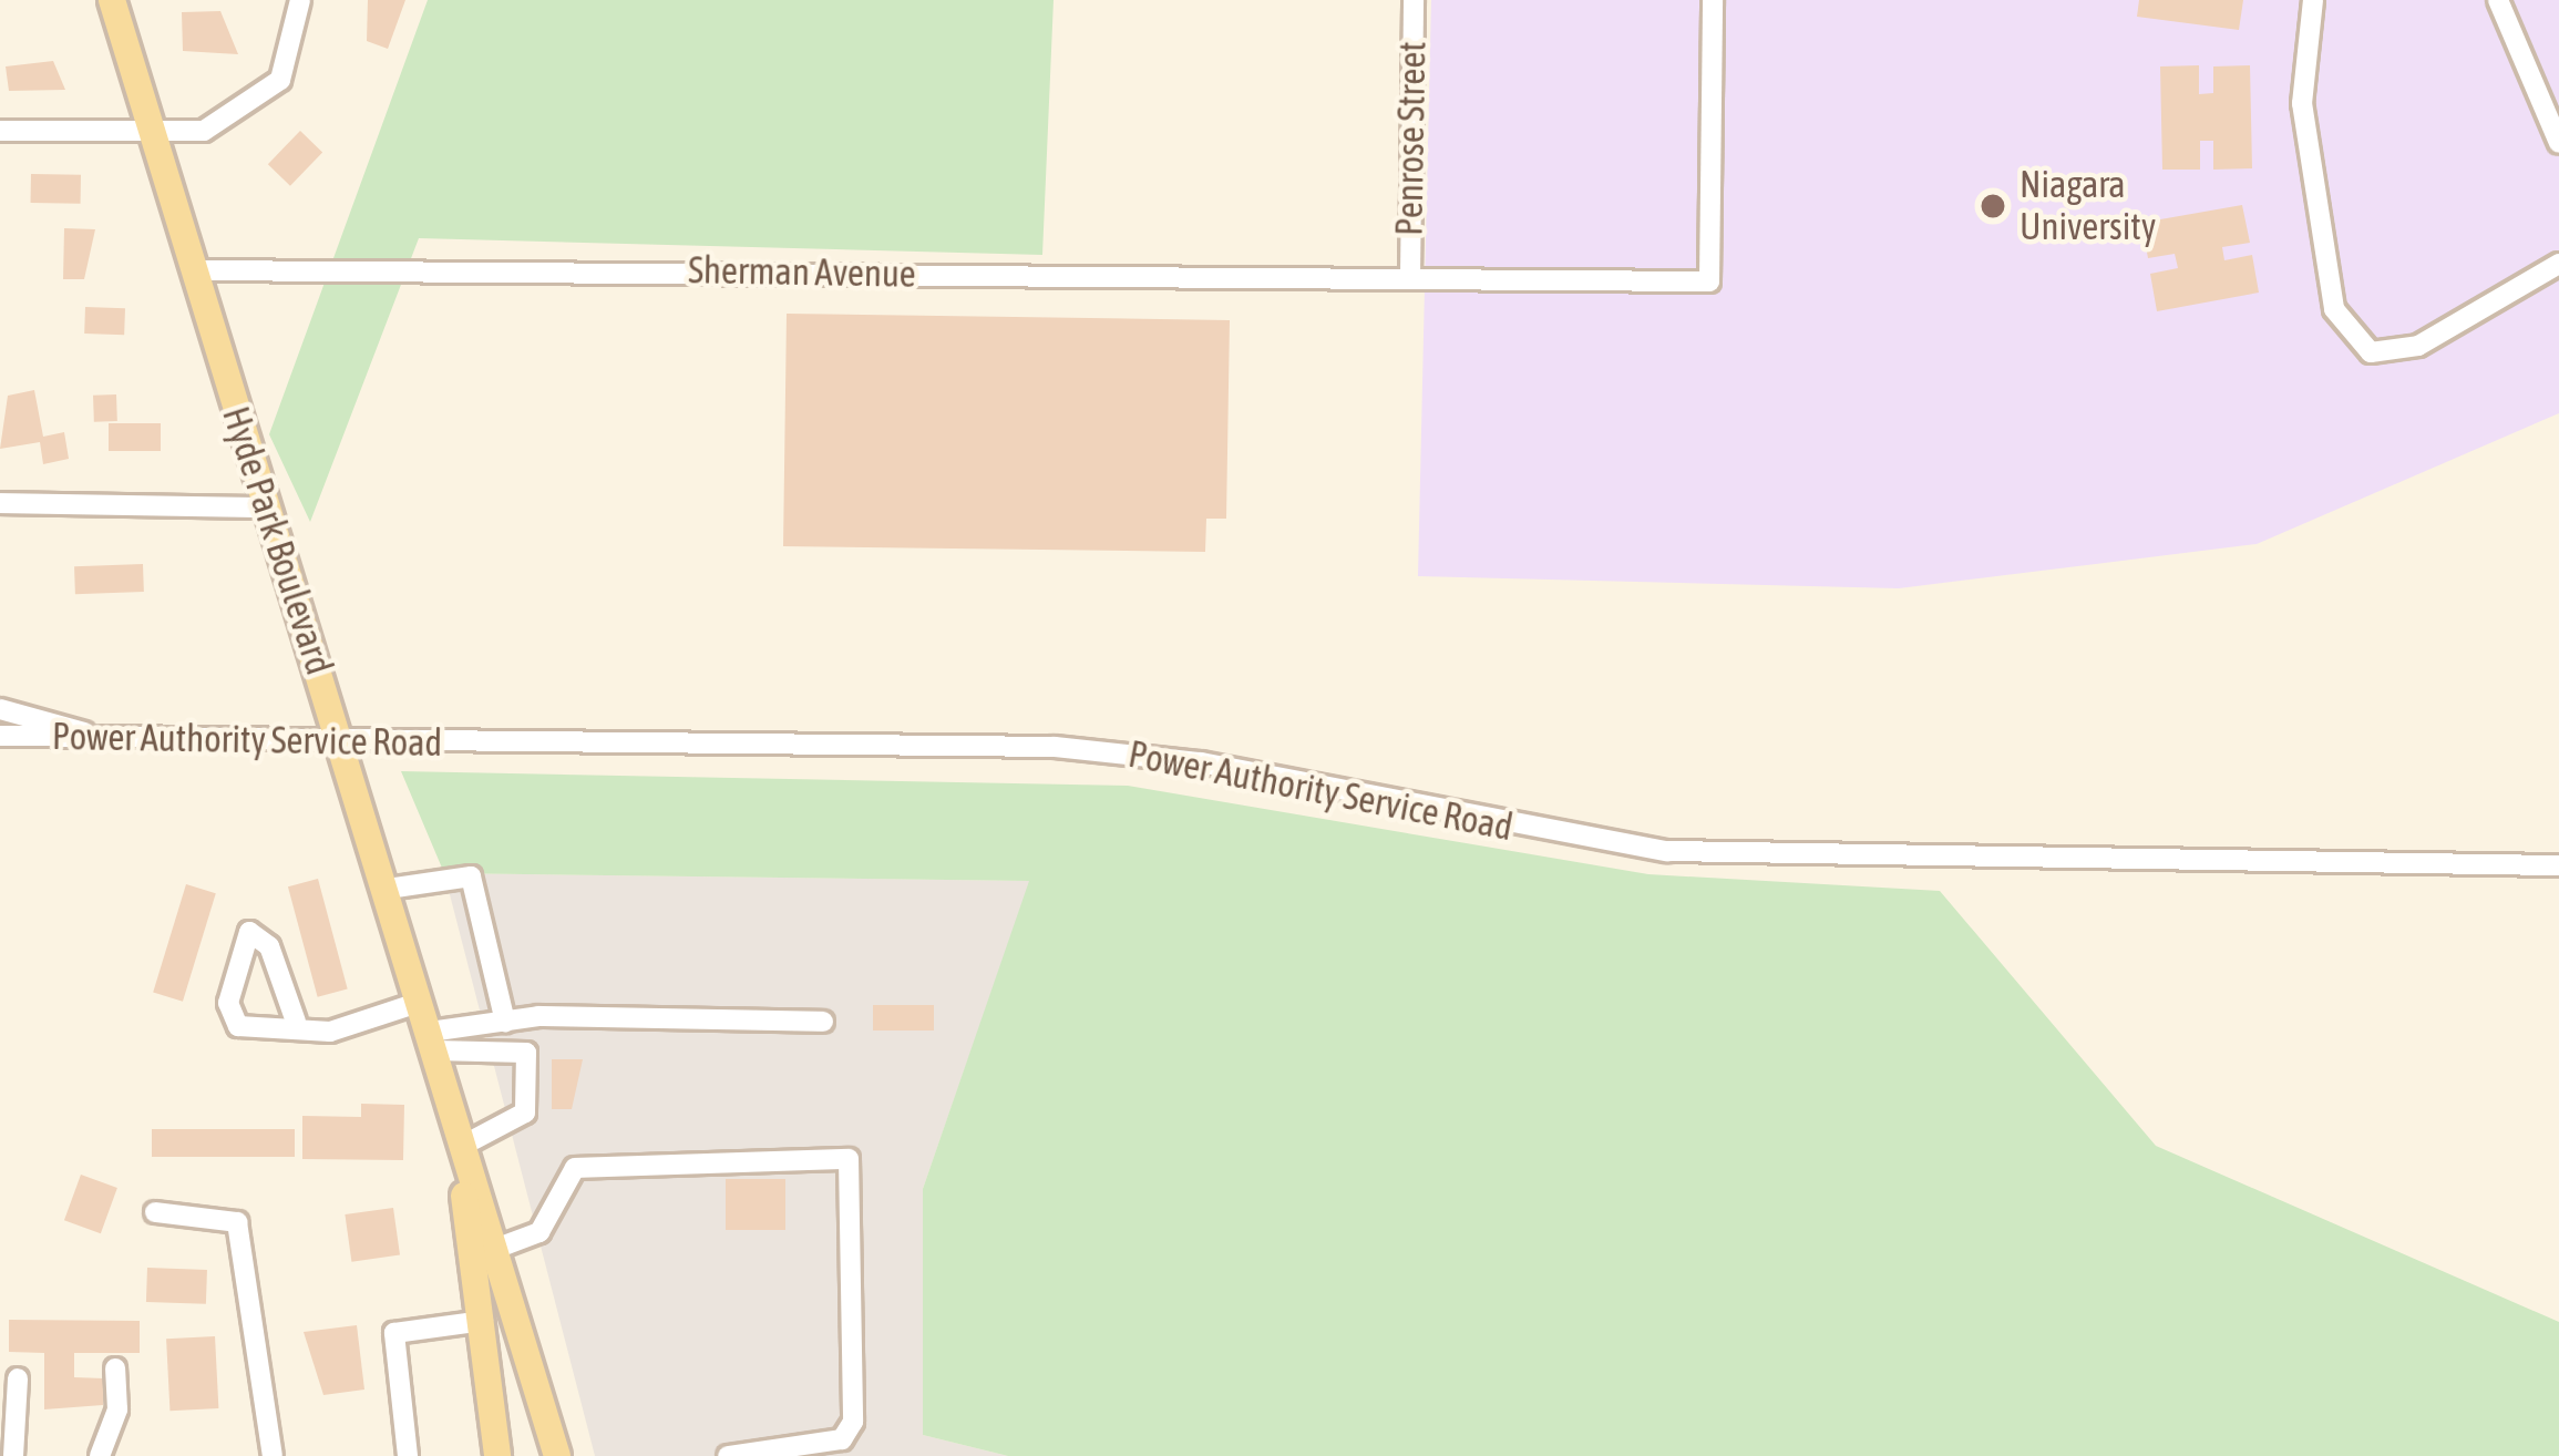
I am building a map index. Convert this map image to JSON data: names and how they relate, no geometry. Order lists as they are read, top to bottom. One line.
{"streets":{"main road":["Hyde Park Boulevard"],"street":["Penrose Street","Sherman Avenue","Power Authority Service Road"]},"crossings":[["Penrose Street","Sherman Avenue"],["Sherman Avenue","Hyde Park Boulevard"],["Hyde Park Boulevard","Power Authority Service Road"]],"places":["Niagara University"]}
